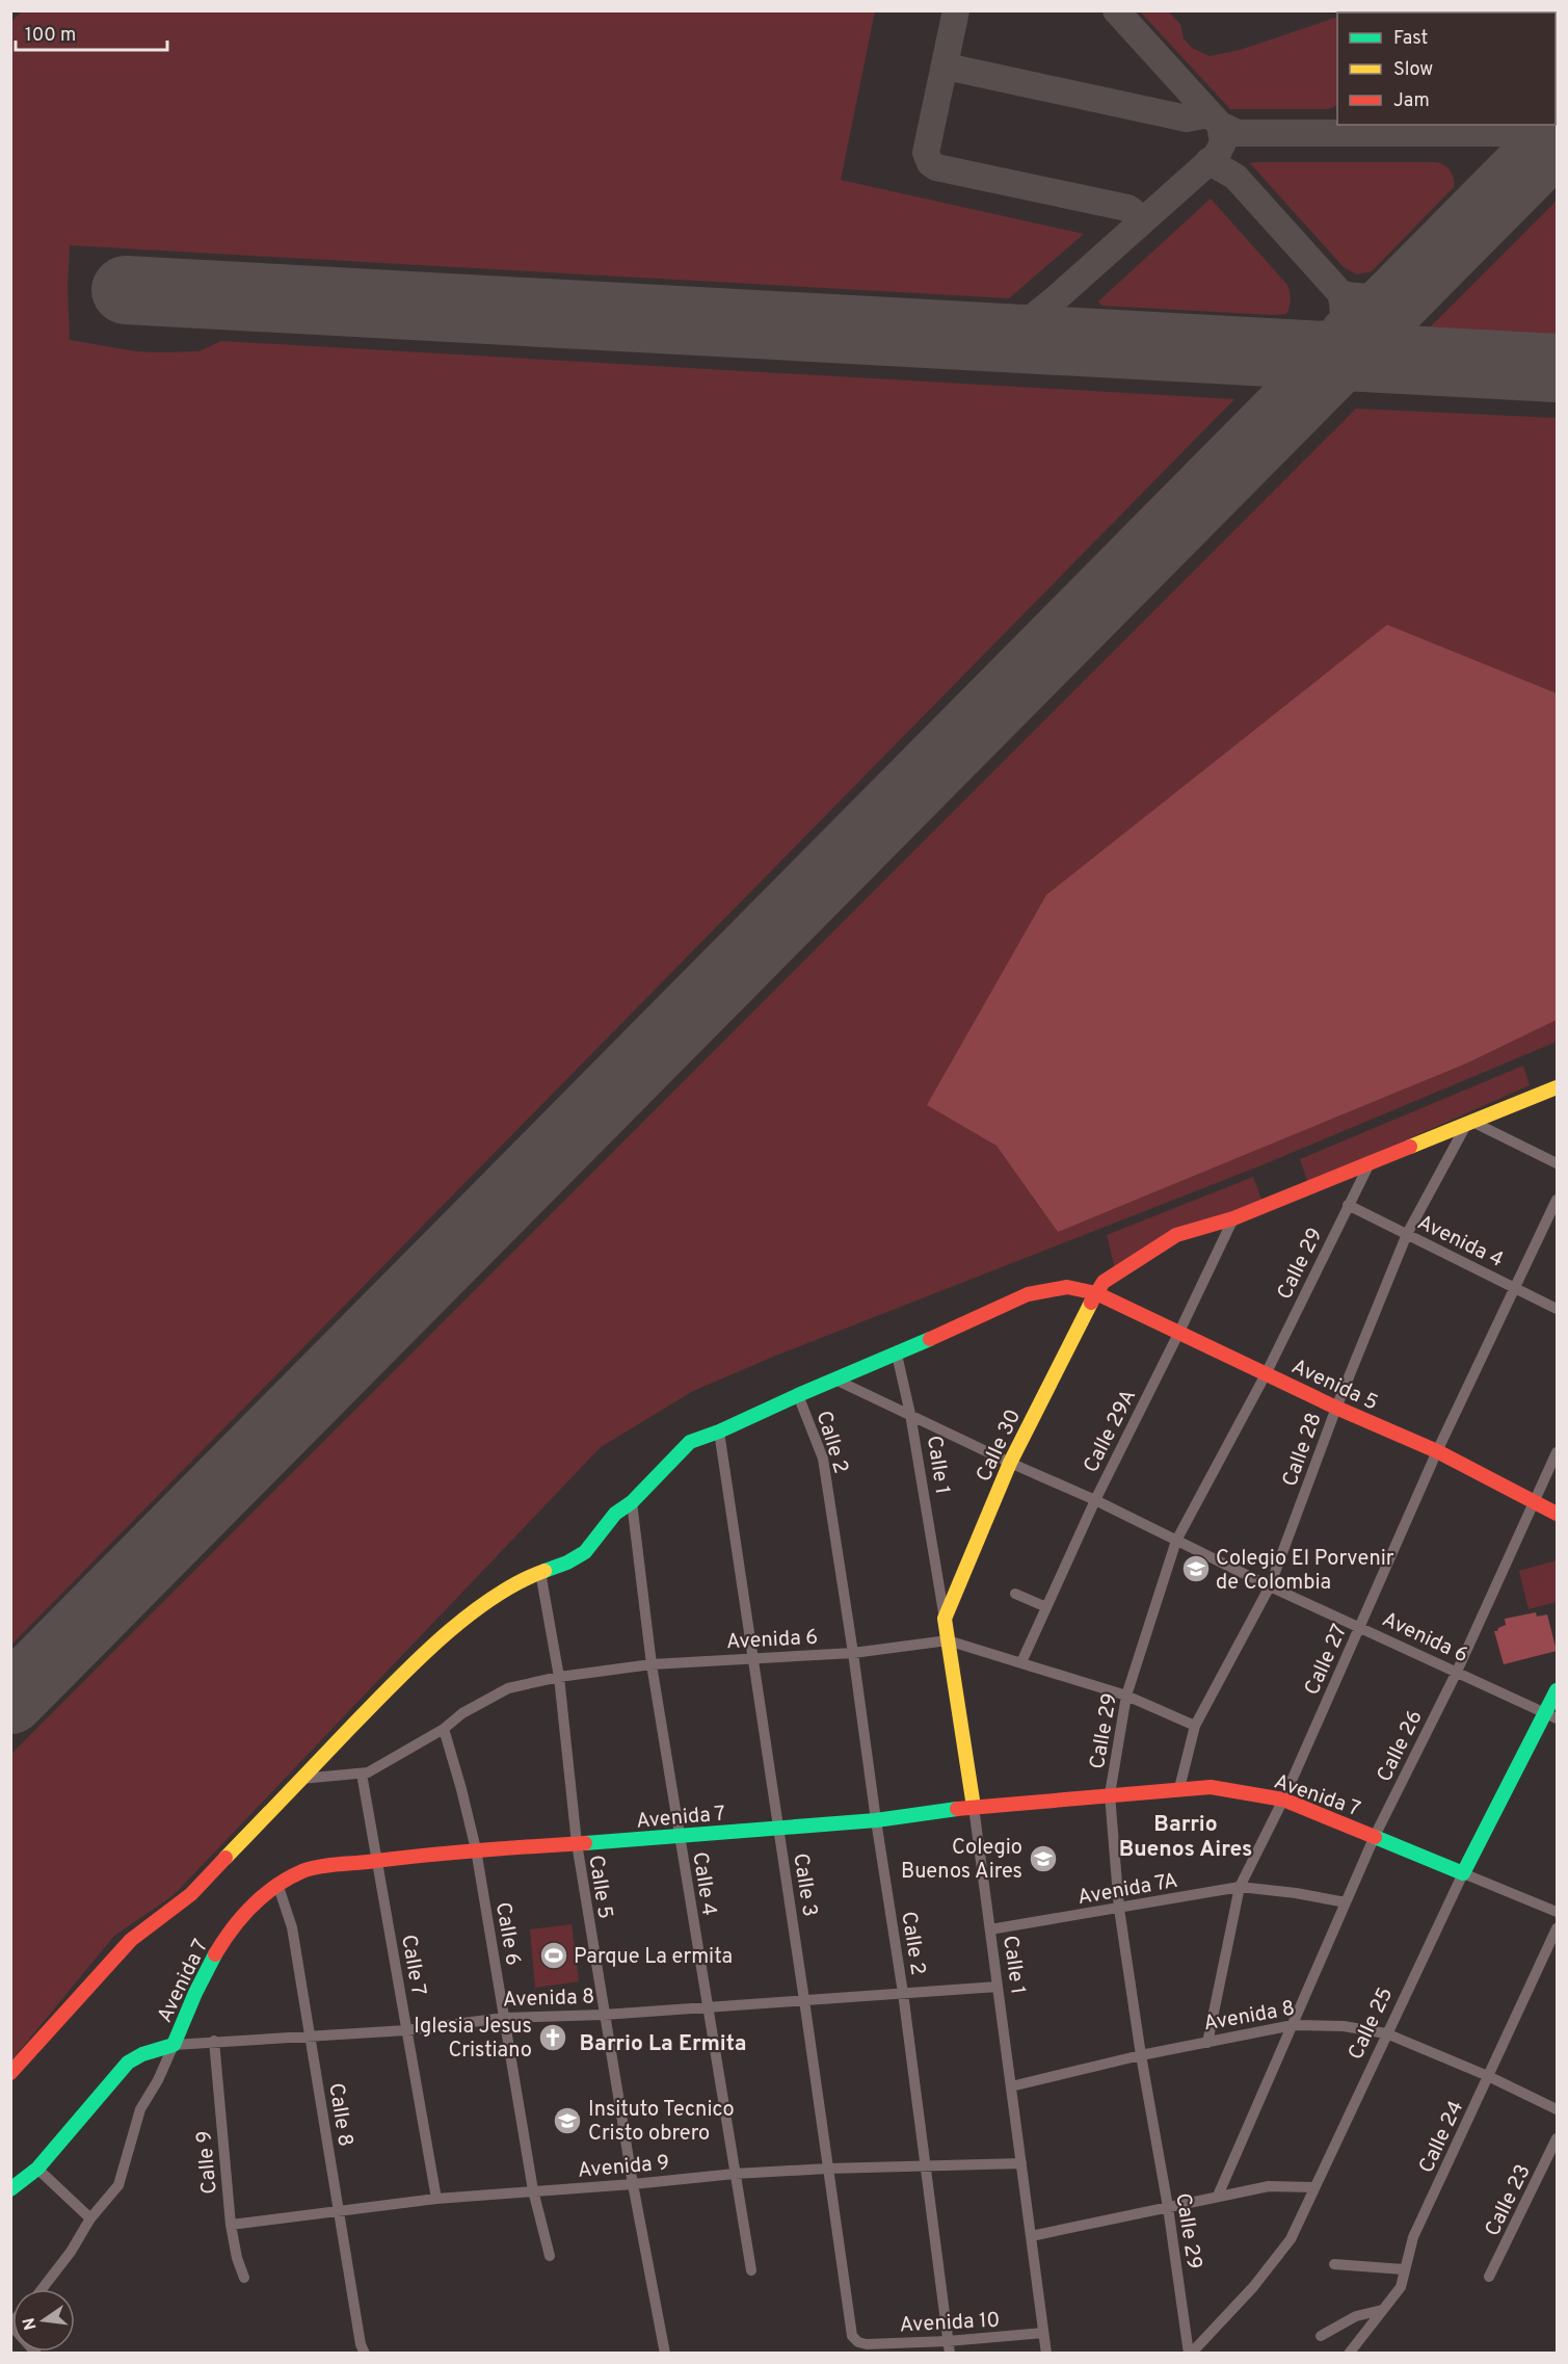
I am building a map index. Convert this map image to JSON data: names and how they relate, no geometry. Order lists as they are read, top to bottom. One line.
{"streets":{"street":["Avenida 4","Calle 29","Avenida 5","Calle 29A","Calle 2","Calle 30","Calle 28","Calle 1","Avenida 6","Calle 27","Calle 26","Avenida 7","Calle 4","Calle 3","Calle 5","Avenida 7A","Calle 6","Calle 7","Avenida 8","Calle 25","Calle 8","Calle 24","Calle 9","Avenida 9","Calle 23","Avenida 10"]},"crossings":[["Avenida 4","Calle 29"],["Avenida 4","Calle 28"],["Avenida 4","Calle 27"],["Calle 29","Avenida 5"],["Calle 29","Calle 30"],["Calle 29","Avenida 6"],["Calle 29","Avenida 7"],["Calle 29","Avenida 7A"],["Calle 29","Avenida 8"],["Calle 29","Calle 25"],["Avenida 5","Calle 29A"],["Avenida 5","Calle 2"],["Avenida 5","Calle 30"],["Avenida 5","Calle 28"],["Avenida 5","Calle 1"],["Avenida 5","Avenida 6"],["Avenida 5","Calle 27"],["Avenida 5","Calle 26"],["Avenida 5","Calle 4"],["Avenida 5","Calle 3"],["Avenida 5","Calle 5"],["Calle 29A","Calle 30"],["Calle 29A","Avenida 6"],["Calle 2","Avenida 6"],["Calle 2","Avenida 7"],["Calle 2","Avenida 8"],["Calle 2","Avenida 9"],["Calle 2","Avenida 10"],["Calle 30","Calle 28"],["Calle 30","Calle 1"],["Calle 30","Avenida 6"],["Calle 28","Avenida 6"],["Calle 28","Avenida 7"],["Calle 1","Avenida 6"],["Calle 1","Avenida 7"],["Calle 1","Avenida 7A"],["Calle 1","Avenida 8"],["Calle 1","Avenida 9"],["Calle 1","Avenida 10"],["Avenida 6","Calle 27"],["Avenida 6","Calle 26"],["Avenida 6","Calle 4"],["Avenida 6","Calle 3"],["Avenida 6","Calle 5"],["Avenida 6","Calle 6"],["Avenida 6","Calle 7"],["Avenida 6","Calle 25"],["Calle 27","Avenida 7"],["Calle 27","Avenida 7A"],["Calle 27","Avenida 8"],["Calle 26","Avenida 7"],["Calle 26","Avenida 7A"],["Calle 26","Avenida 8"],["Avenida 7","Calle 4"],["Avenida 7","Calle 3"],["Avenida 7","Calle 5"],["Avenida 7","Calle 6"],["Avenida 7","Calle 7"],["Avenida 7","Avenida 8"],["Avenida 7","Calle 25"],["Avenida 7","Calle 8"],["Calle 4","Avenida 8"],["Calle 4","Avenida 9"],["Calle 3","Avenida 8"],["Calle 3","Avenida 9"],["Calle 3","Avenida 10"],["Calle 5","Avenida 8"],["Calle 5","Avenida 9"],["Calle 6","Avenida 8"],["Calle 6","Avenida 9"],["Calle 7","Avenida 8"],["Calle 7","Avenida 9"],["Avenida 8","Calle 25"],["Avenida 8","Calle 8"],["Avenida 8","Calle 24"],["Avenida 8","Calle 9"],["Calle 8","Avenida 9"],["Calle 9","Avenida 9"]],"districts":["Barrio Buenos Aires","Barrio La Ermita"],"places":{"school or university":["Colegio El Porvenir de Colombia","Colegio Buenos Aires","Insituto Tecnico Cristo obrero"],"sports":["Parque La ermita"],"church":["Iglesia Jesus Cristiano"]},"legend":["Fast","Slow","Jam"],"scale_bar":"100 m","north":"left"}
